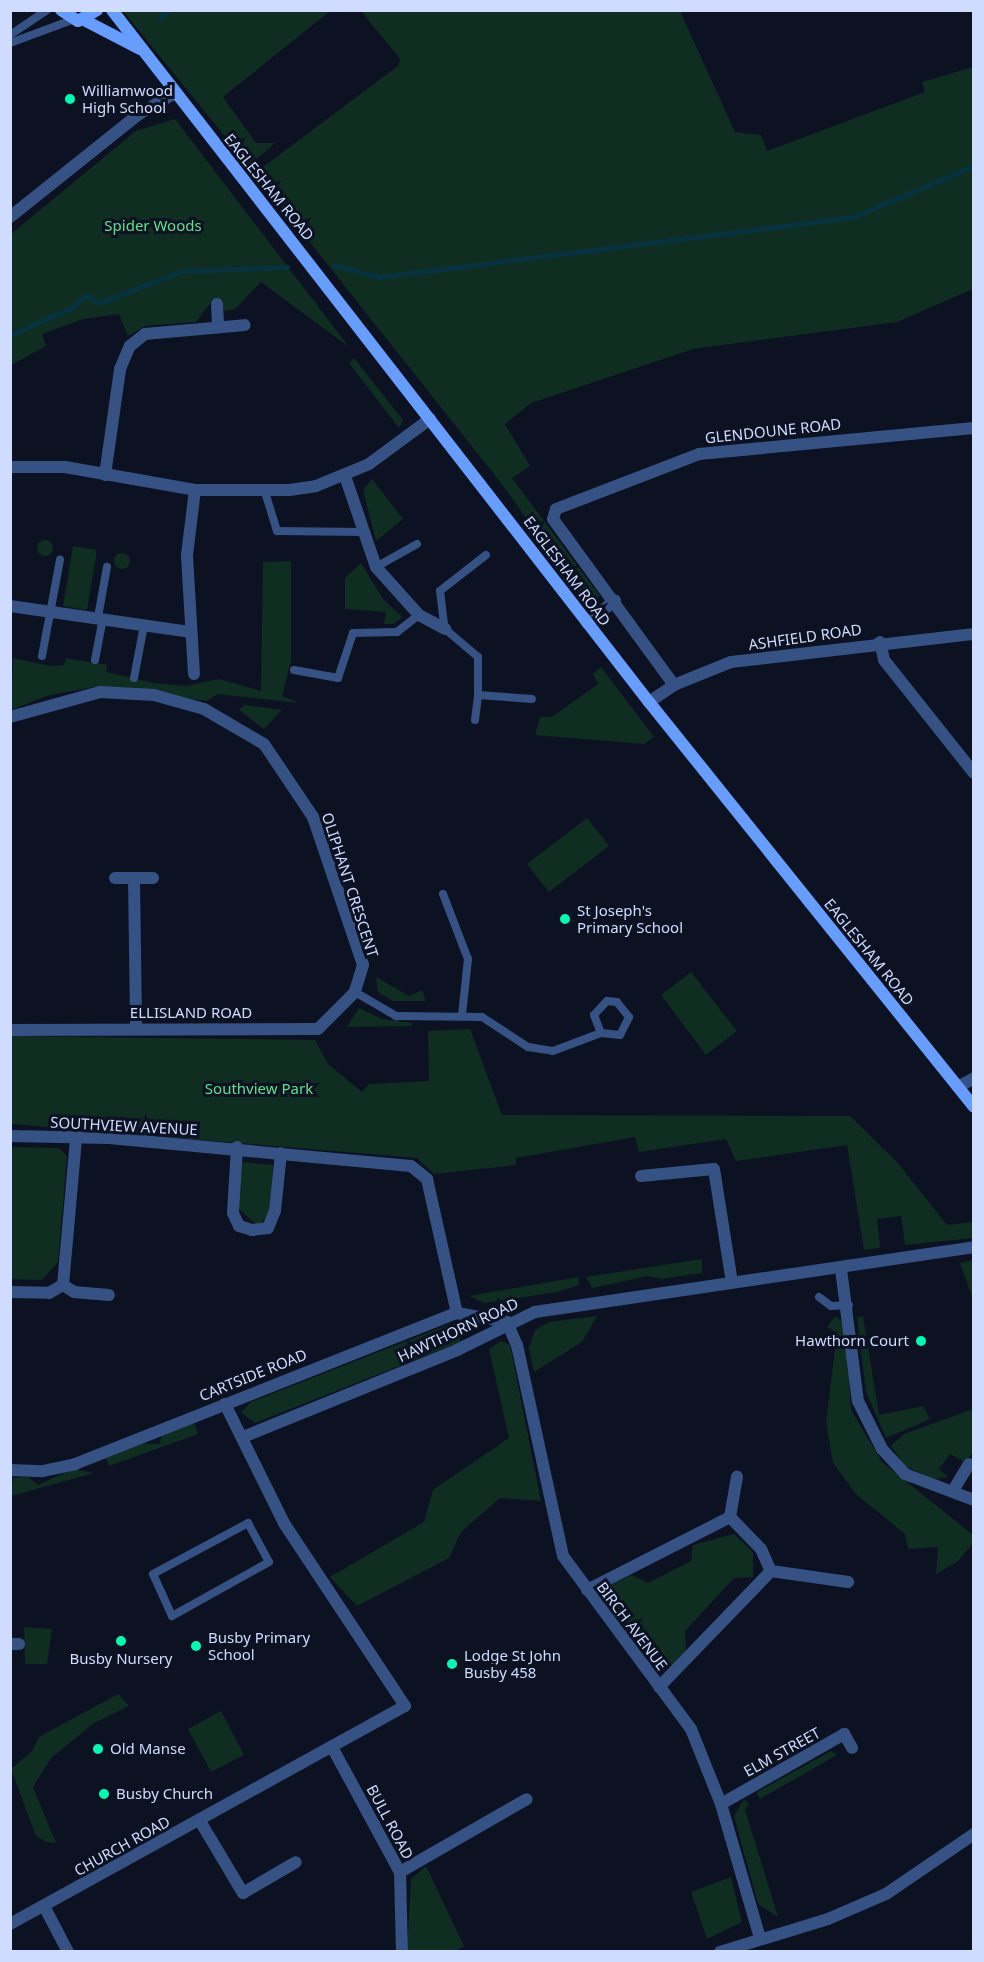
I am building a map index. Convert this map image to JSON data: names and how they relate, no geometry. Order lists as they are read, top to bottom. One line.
{"streets":{"main road":["EAGLESHAM ROAD"],"street":["GLENDOUNE ROAD","ASHFIELD ROAD","OLIPHANT CRESCENT","ELLISLAND ROAD","SOUTHVIEW AVENUE","HAWTHORN ROAD","CARTSIDE ROAD","BIRCH AVENUE","ELM STREET","BULL ROAD","CHURCH ROAD"]},"crossings":[["EAGLESHAM ROAD","ASHFIELD ROAD"],["GLENDOUNE ROAD","ASHFIELD ROAD"],["OLIPHANT CRESCENT","ELLISLAND ROAD"],["SOUTHVIEW AVENUE","CARTSIDE ROAD"],["HAWTHORN ROAD","BIRCH AVENUE"],["HAWTHORN ROAD","CHURCH ROAD"],["BIRCH AVENUE","ELM STREET"],["BULL ROAD","CHURCH ROAD"]],"parks":["Spider Woods","Southview Park"],"places":["Williamwood High School","St Joseph's Primary School","Hawthorn Court","Busby Nursery","Busby Primary School","Lodge St John Busby 458","Old Manse","Busby Church"]}
